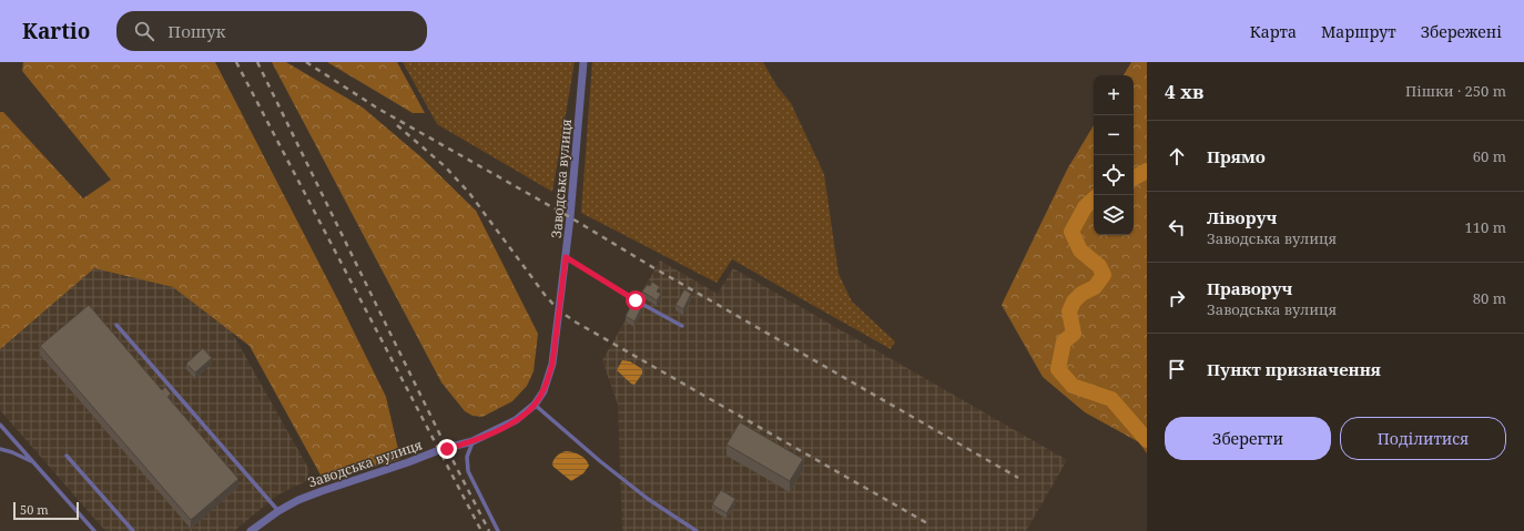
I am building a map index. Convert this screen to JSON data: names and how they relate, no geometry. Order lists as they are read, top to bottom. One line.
{"streets":{"street":["Заводська вулиця"]},"scale_bar":"50 m","page":{"header":"Kartio","search":"Пошук","nav":["Карта","Маршрут","Збережені"],"heading":["4 хв","Пішки · 250 m"],"map_buttons":["+","−"],"list":[["Прямо","60 m"],["Ліворуч","Заводська вулиця","110 m"],["Праворуч","Заводська вулиця","80 m"],"Пункт призначення"],"buttons":["Зберегти","Поділитися"],"scale":"50 m"}}
